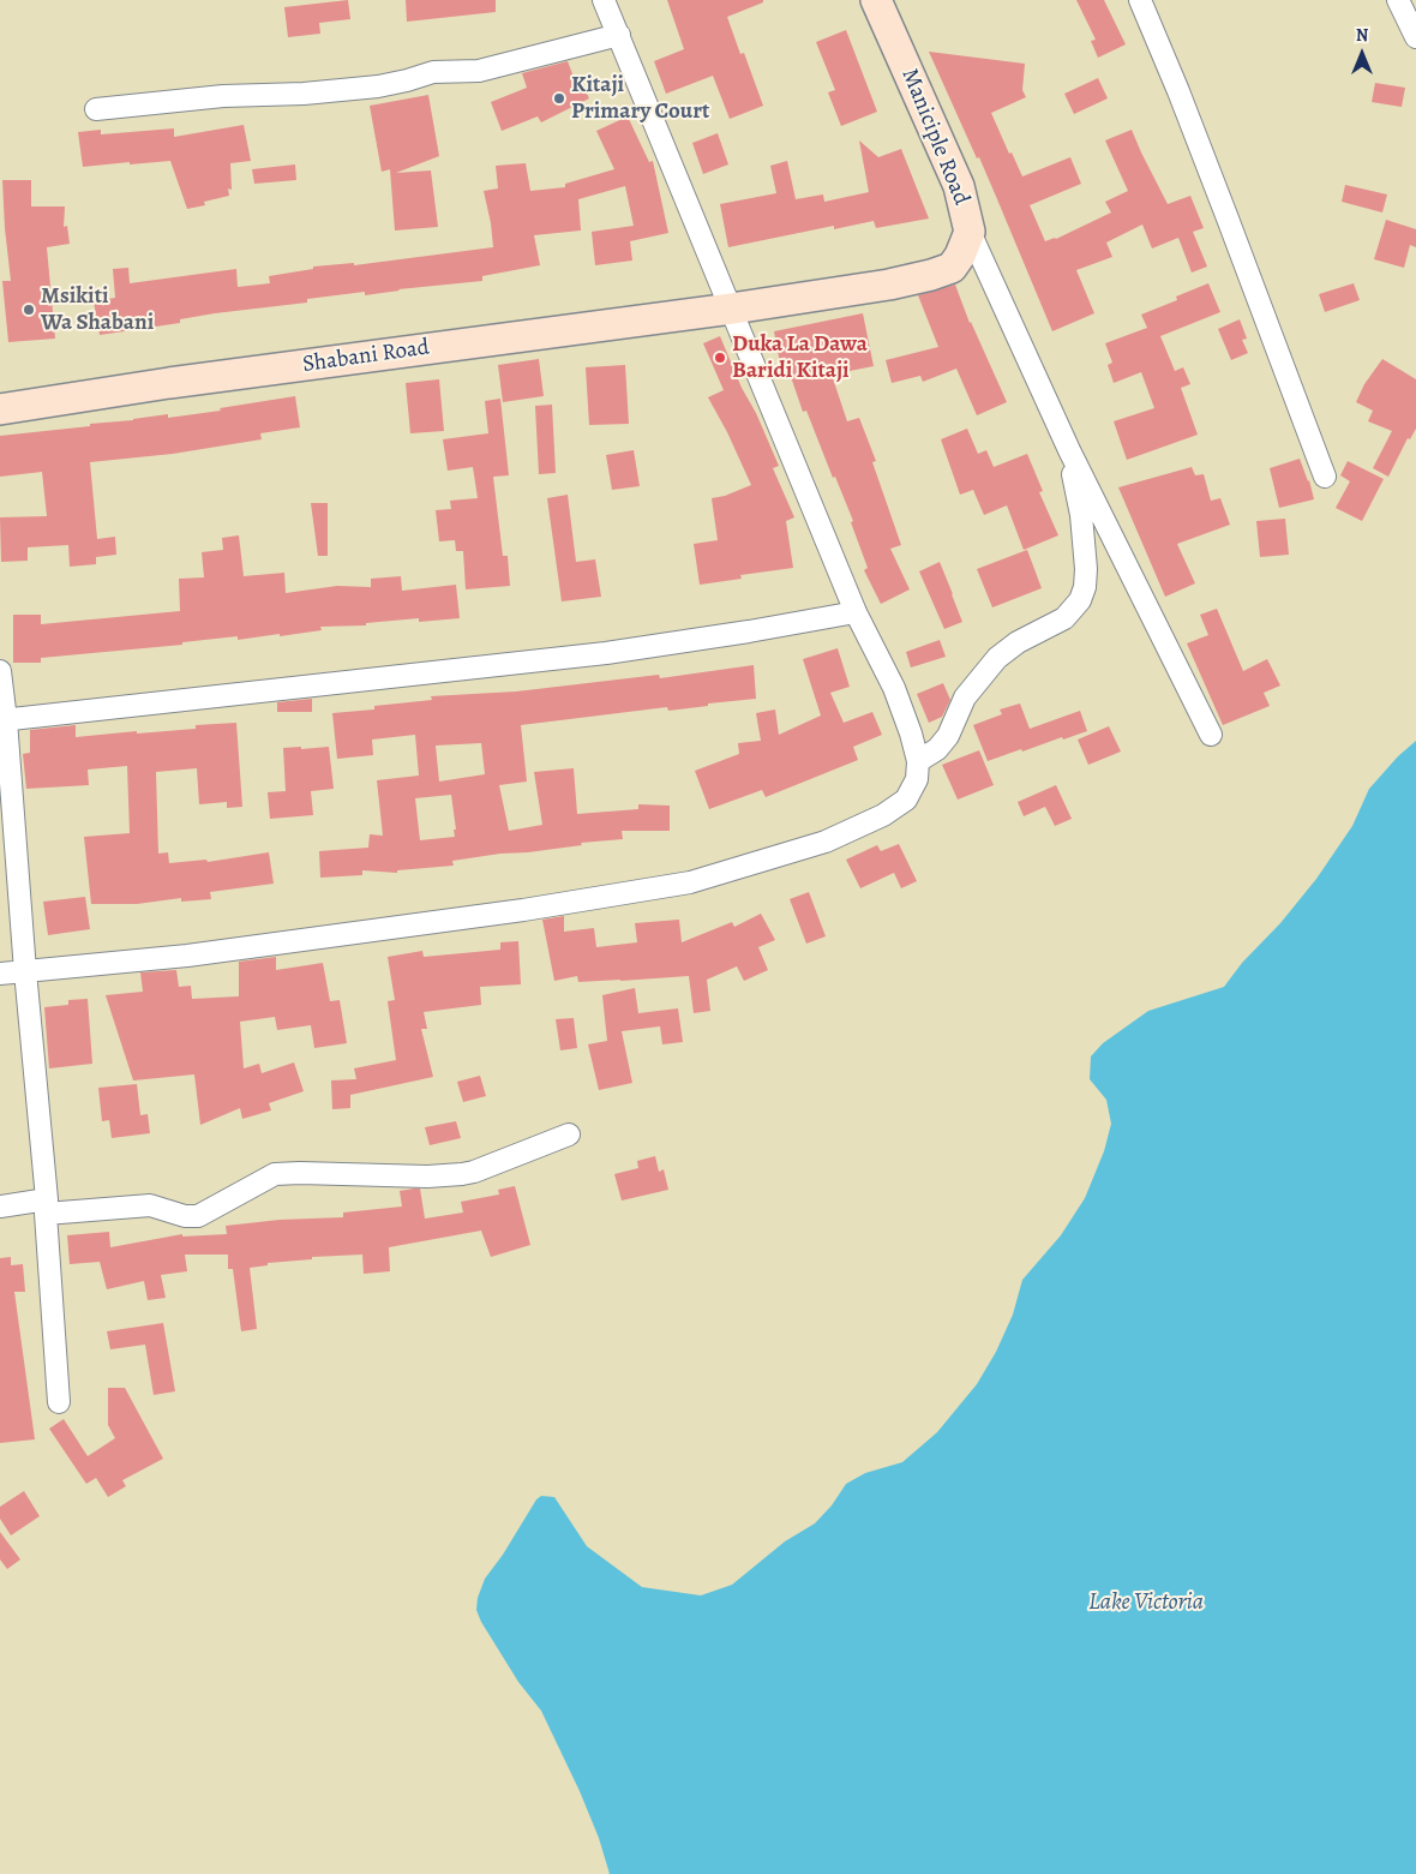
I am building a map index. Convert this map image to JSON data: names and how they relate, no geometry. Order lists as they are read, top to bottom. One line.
{"streets":{"street":["Maniciple Road","Shabani Road"]},"crossings":[["Maniciple Road","Shabani Road"]],"water":["Lake Victoria"],"places":["Kitaji Primary Court","Msikiti Wa Shabani","Duka La Dawa Baridi Kitaji"],"north":"top"}
